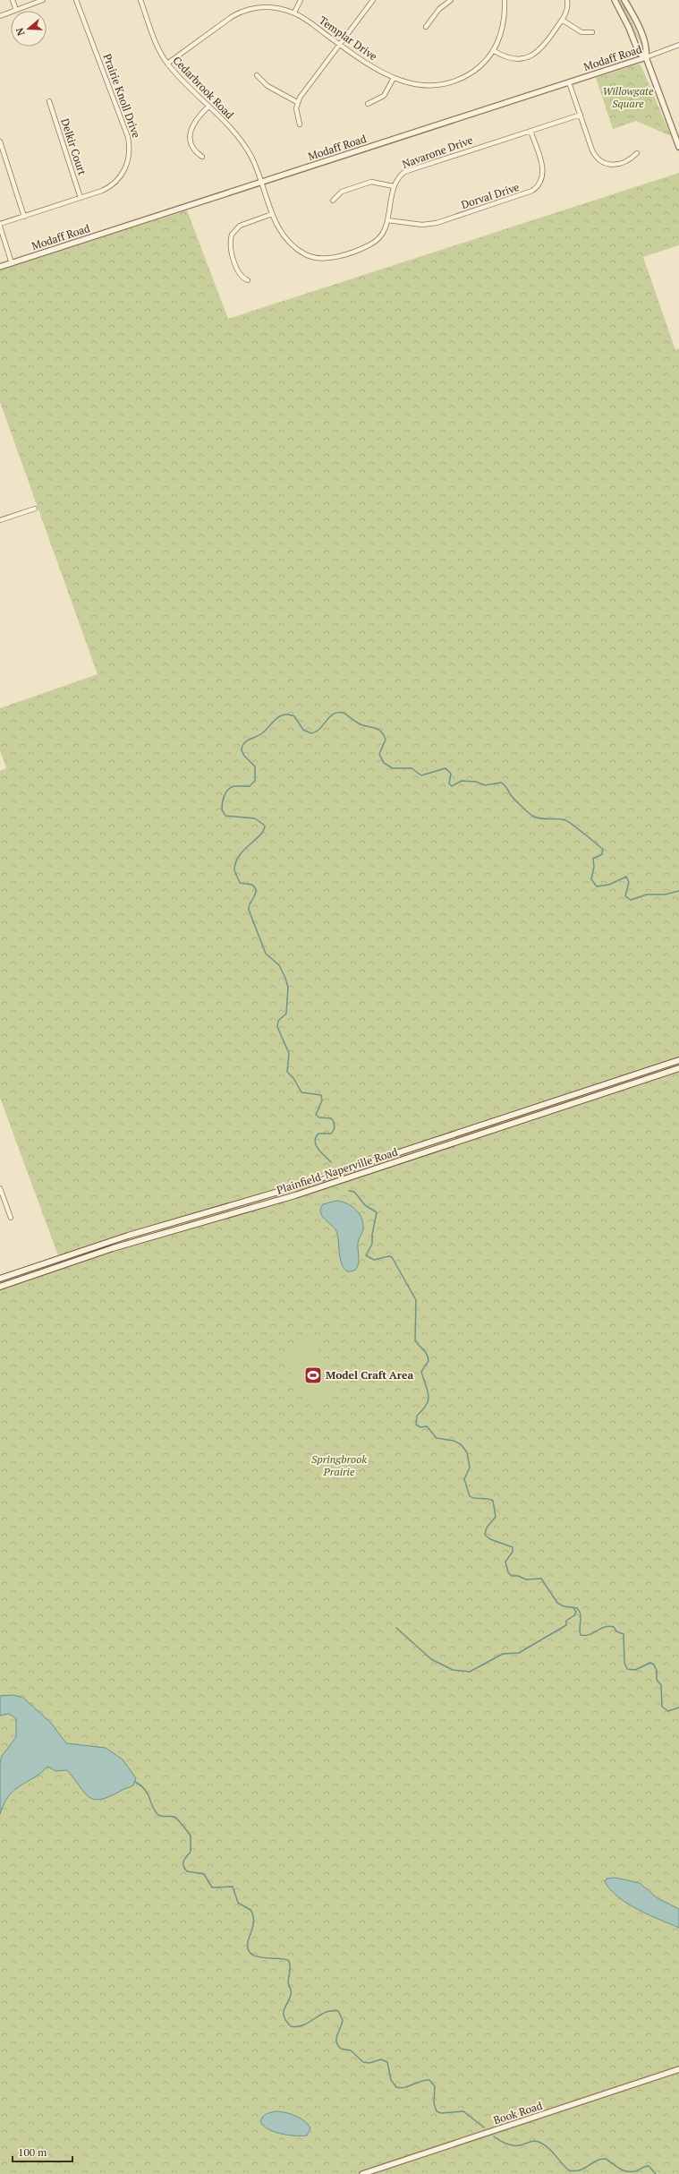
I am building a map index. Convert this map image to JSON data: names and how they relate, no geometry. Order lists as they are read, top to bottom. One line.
{"streets":{"main road":["Plainfield-Naperville Road"],"street":["Templar Drive","Modaff Road","Cedarbrook Road","Prairie Knoll Drive","Delkir Court","Navarone Drive","Dorval Drive","Book Road"]},"crossings":[["Templar Drive","Cedarbrook Road"],["Modaff Road","Cedarbrook Road"],["Prairie Knoll Drive","Delkir Court"],["Navarone Drive","Dorval Drive"]],"parks":["Willowgate Square","Springbrook Prairie"],"places":{"sports":["Model Craft Area"]},"scale_bar":"100 m","north":"left"}
